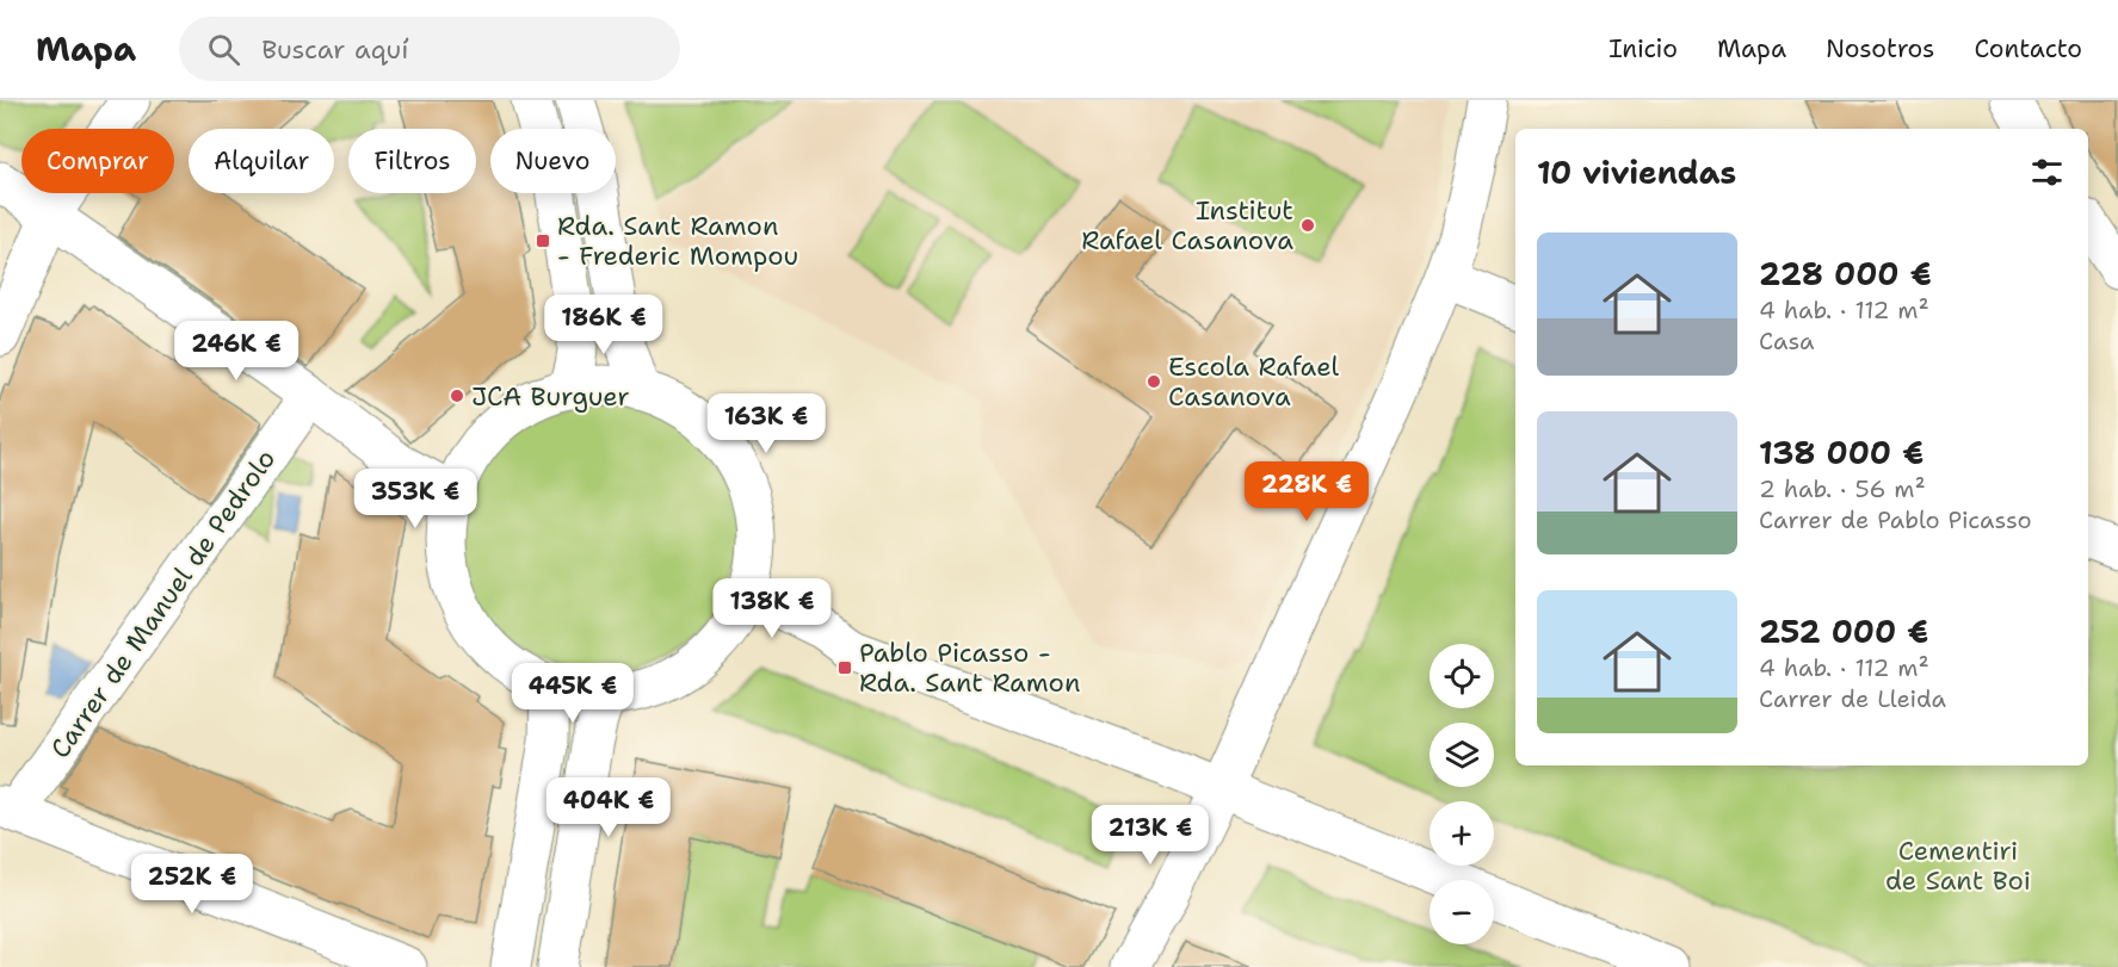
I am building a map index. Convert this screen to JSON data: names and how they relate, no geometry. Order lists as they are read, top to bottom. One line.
{"streets":{"street":["Carrer de Manuel de Pedrolo"]},"parks":["Cementiri de Sant Boi"],"places":{"other":["Institut Rafael Casanova","Escola Rafael Casanova","JCA Burguer"],"transit":["Rda. Sant Ramon - Frederic Mompou","Pablo Picasso - Rda. Sant Ramon"]},"page":{"header":"Mapa","search":"Buscar aquí","nav":["Inicio","Mapa","Nosotros","Contacto"],"chip":["Comprar","Alquilar","Filtros","Nuevo"],"heading":"10 viviendas","list":[{"name":"228 000 €","note":"4 hab. · 112 m² · Casa"},{"name":"138 000 €","note":"2 hab. · 56 m² · Carrer de Pablo Picasso"},{"name":"252 000 €","note":"4 hab. · 112 m² · Carrer de Lleida"}],"price":["186K €","246K €","163K €","228K €","353K €","138K €","445K €","404K €","213K €","252K €"],"map_buttons":["+","−"]}}
